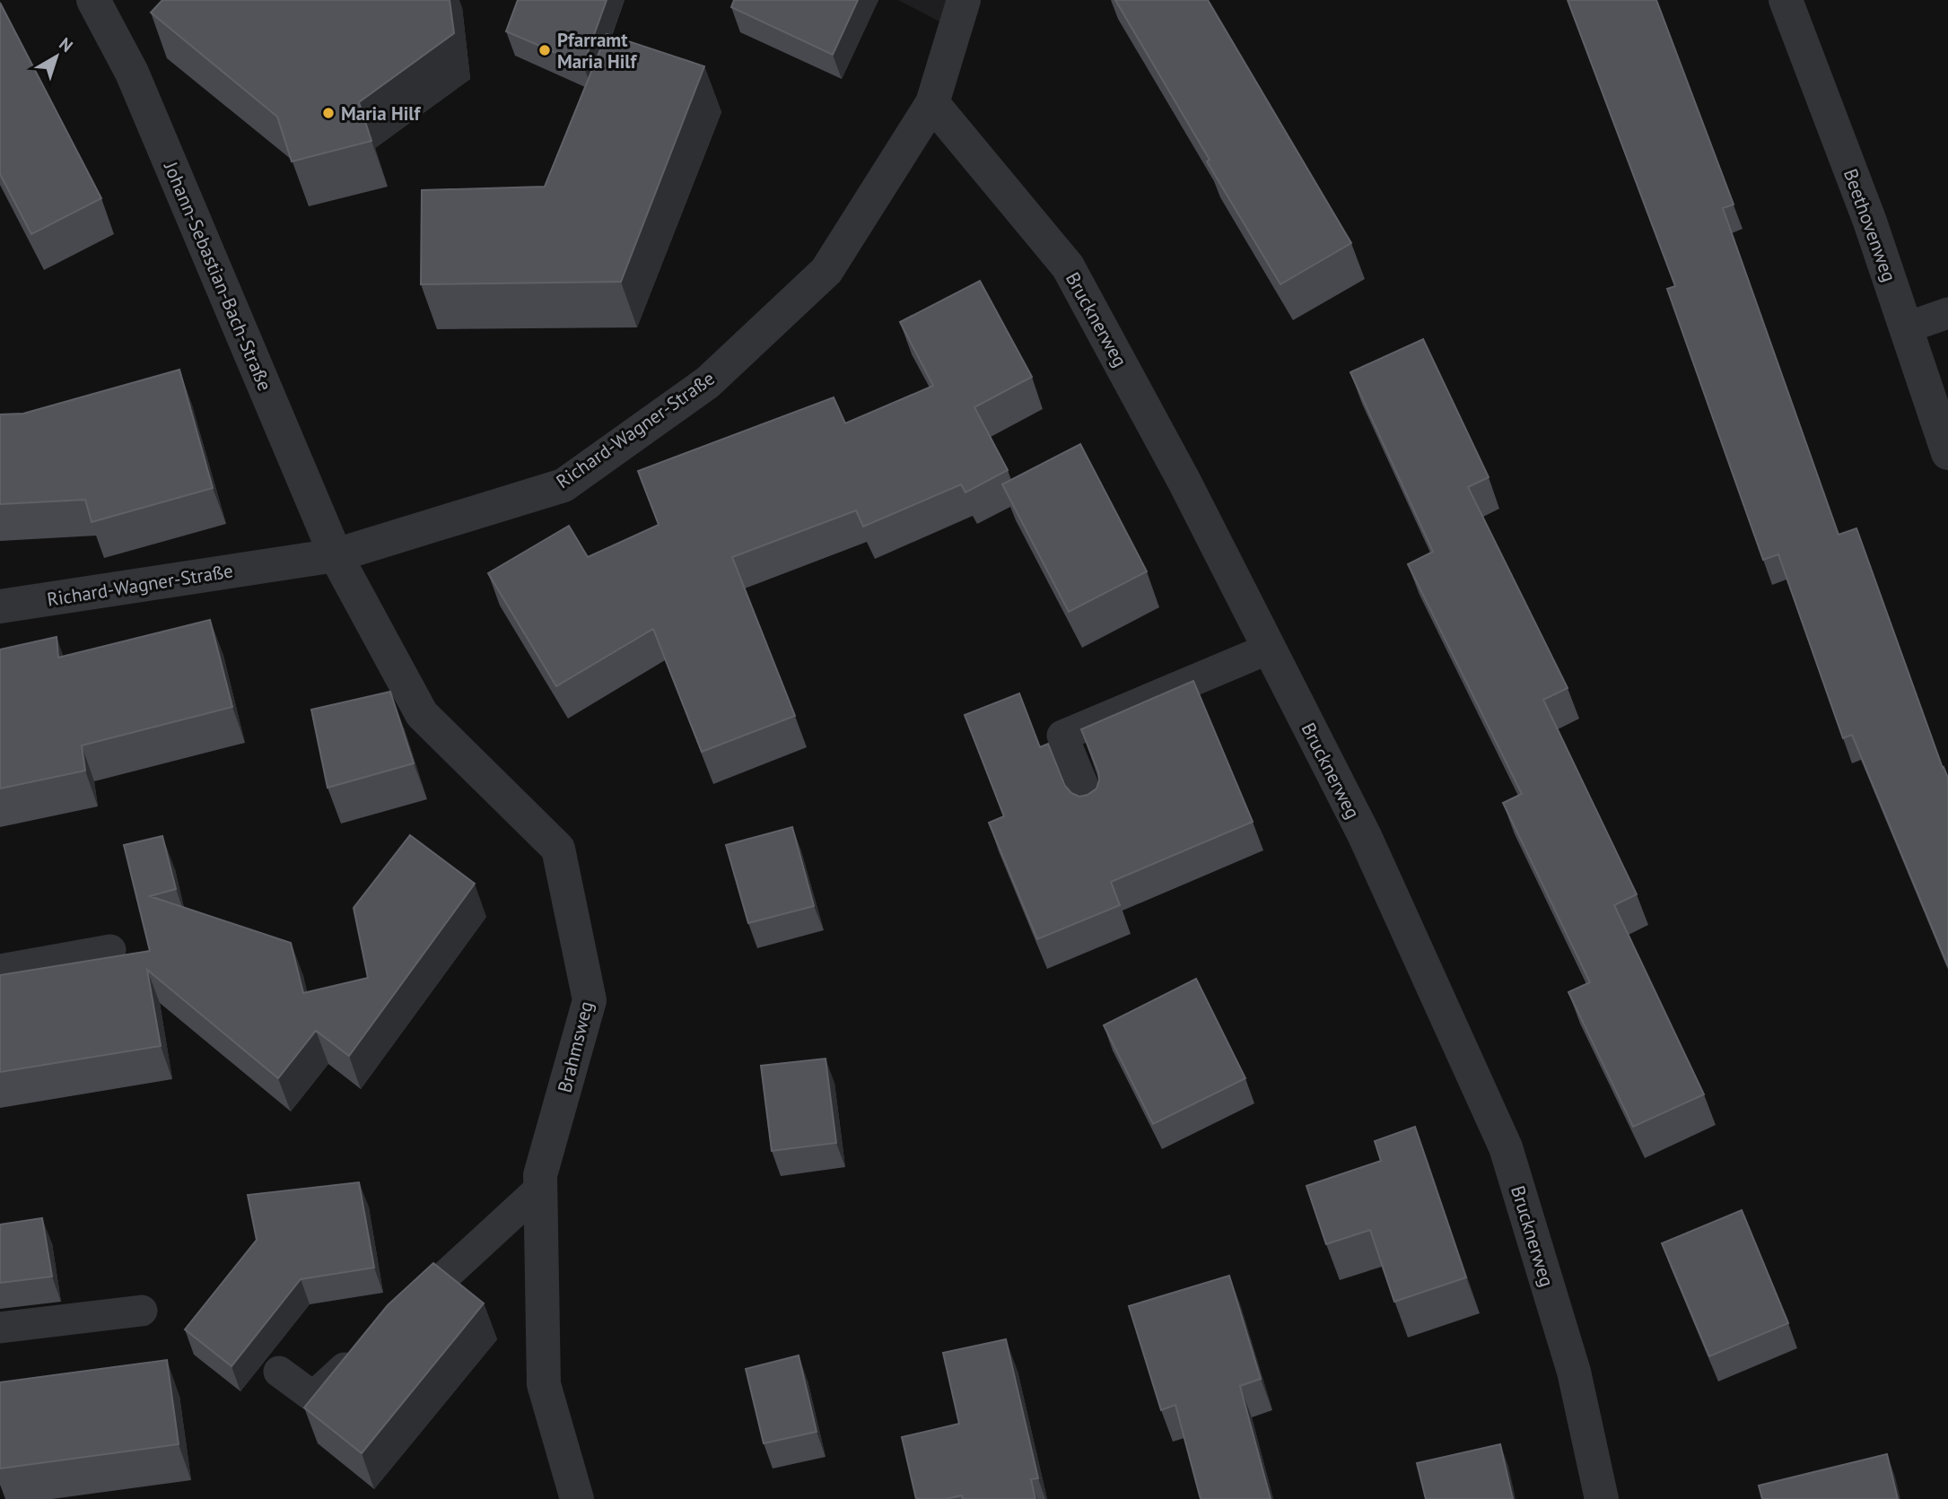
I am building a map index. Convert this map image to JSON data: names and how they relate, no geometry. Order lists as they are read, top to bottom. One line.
{"streets":{"street":["Beethovenweg","Johann-Sebastian-Bach-Straße","Brucknerweg","Richard-Wagner-Straße","Brahmsweg"]},"crossings":[["Johann-Sebastian-Bach-Straße","Richard-Wagner-Straße"],["Johann-Sebastian-Bach-Straße","Brahmsweg"],["Brucknerweg","Richard-Wagner-Straße"],["Richard-Wagner-Straße","Brahmsweg"]],"places":["Pfarramt Maria Hilf","Maria Hilf"],"north":"top right"}
